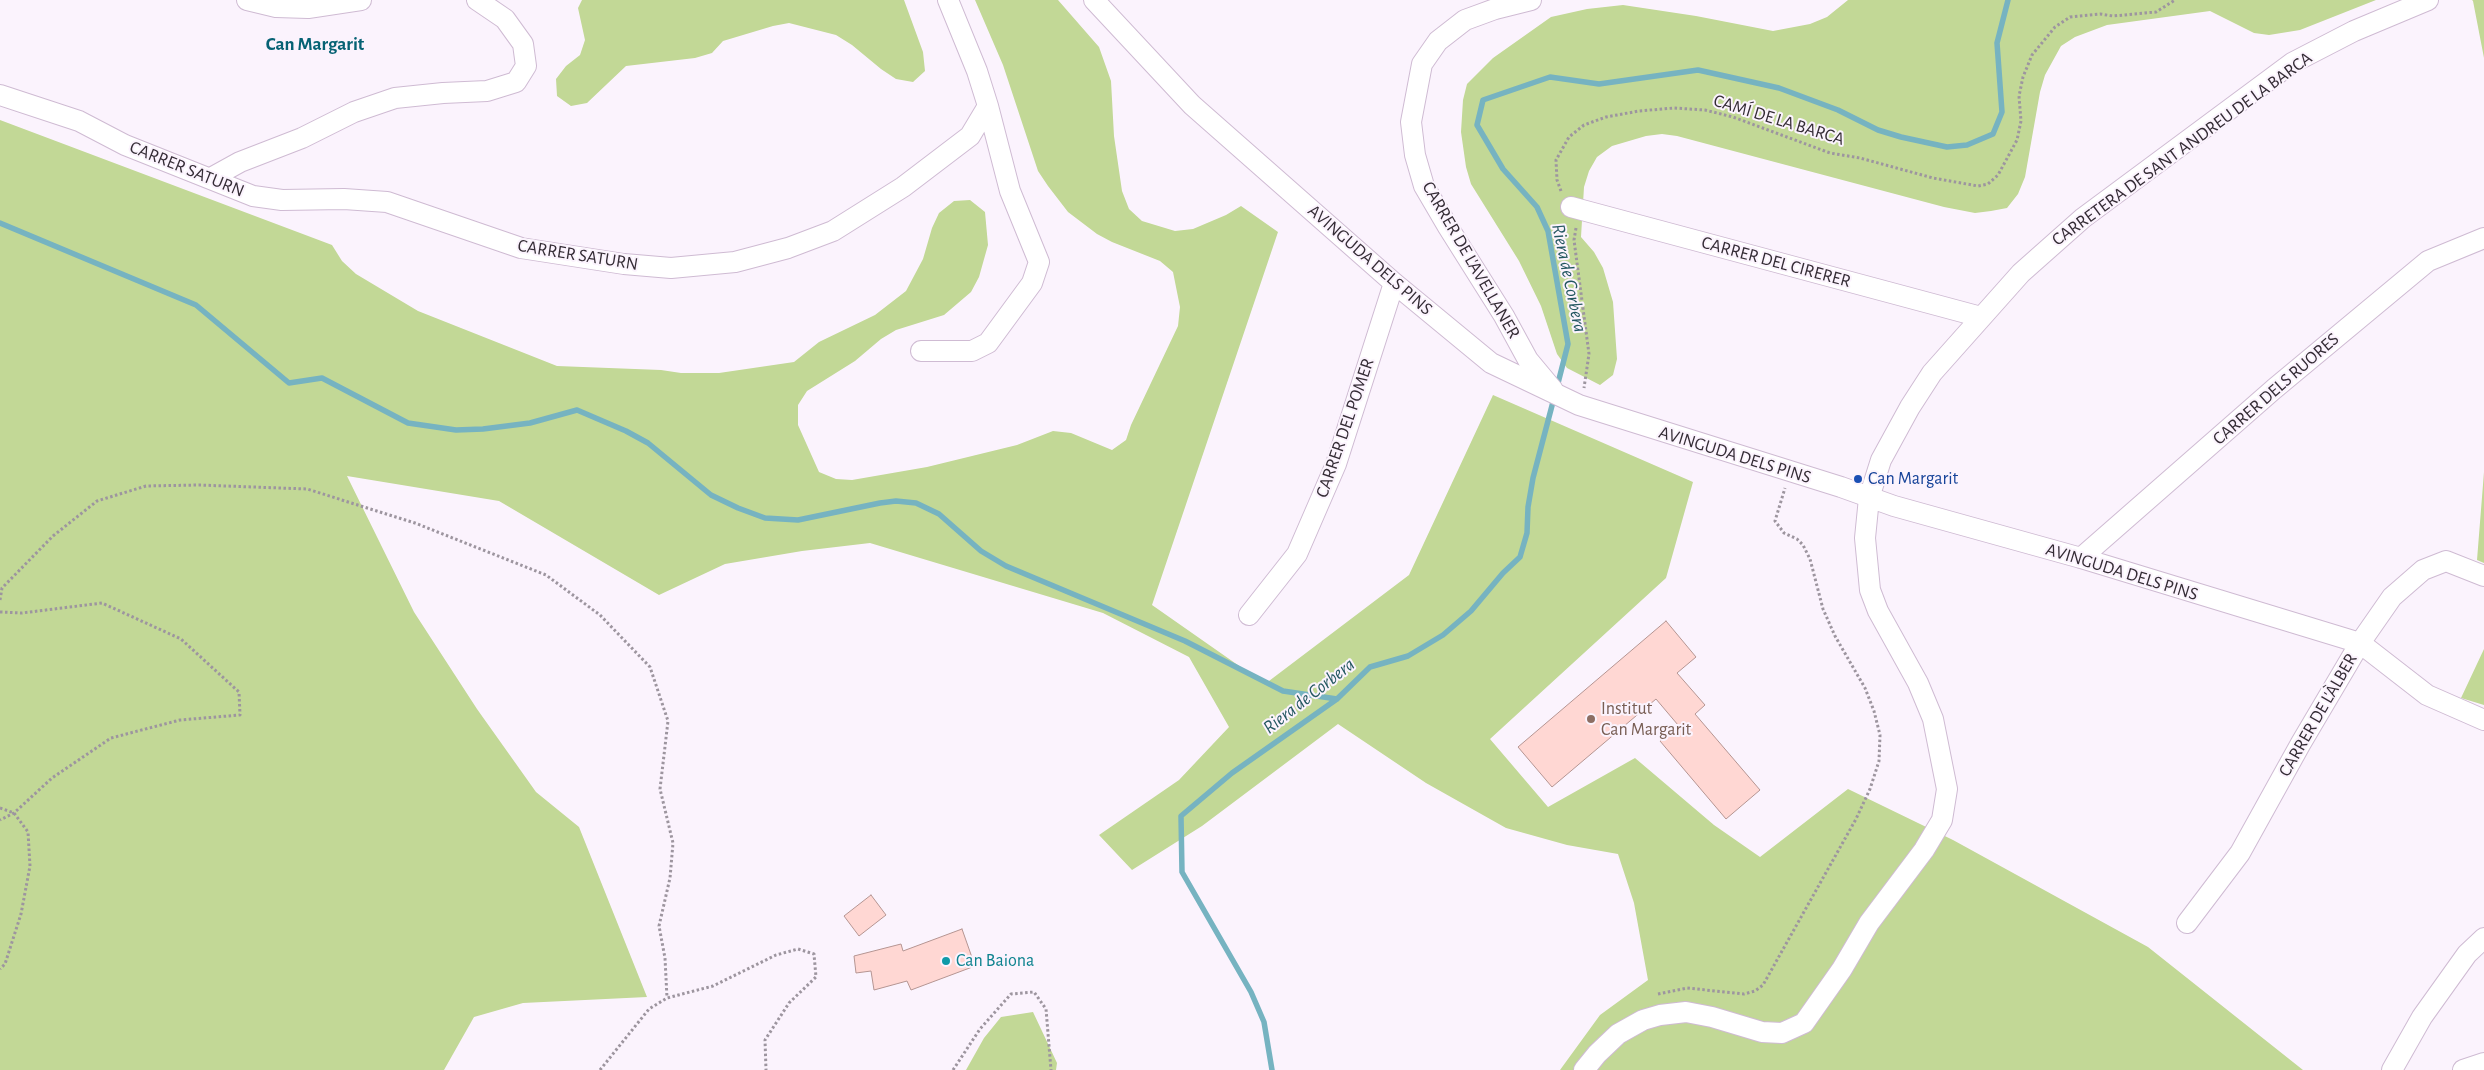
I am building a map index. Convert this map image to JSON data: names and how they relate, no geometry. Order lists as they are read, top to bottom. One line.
{"streets":{"street":["CARRETERA DE SANT ANDREU DE LA BARCA","CARRER SATURN","AVINGUDA DELS PINS","CARRER DE L'AVELLANER","CARRER DEL CIRERER","CARRER DELS RUORES","CARRER DEL POMER","CARRER DE L'ÀLBER"],"path":["CAMÍ DE LA BARCA"]},"crossings":[["CAMÍ DE LA BARCA","AVINGUDA DELS PINS"],["CAMÍ DE LA BARCA","CARRER DEL CIRERER"],["CARRETERA DE SANT ANDREU DE LA BARCA","AVINGUDA DELS PINS"],["CARRETERA DE SANT ANDREU DE LA BARCA","CARRER DEL CIRERER"],["AVINGUDA DELS PINS","CARRER DE L'AVELLANER"],["AVINGUDA DELS PINS","CARRER DELS RUORES"],["AVINGUDA DELS PINS","CARRER DEL POMER"],["AVINGUDA DELS PINS","CARRER DE L'ÀLBER"]],"districts":["Can Margarit"],"water":["Riera de Corbera"],"places":["Can Margarit","Institut Can Margarit","Can Baiona"]}
